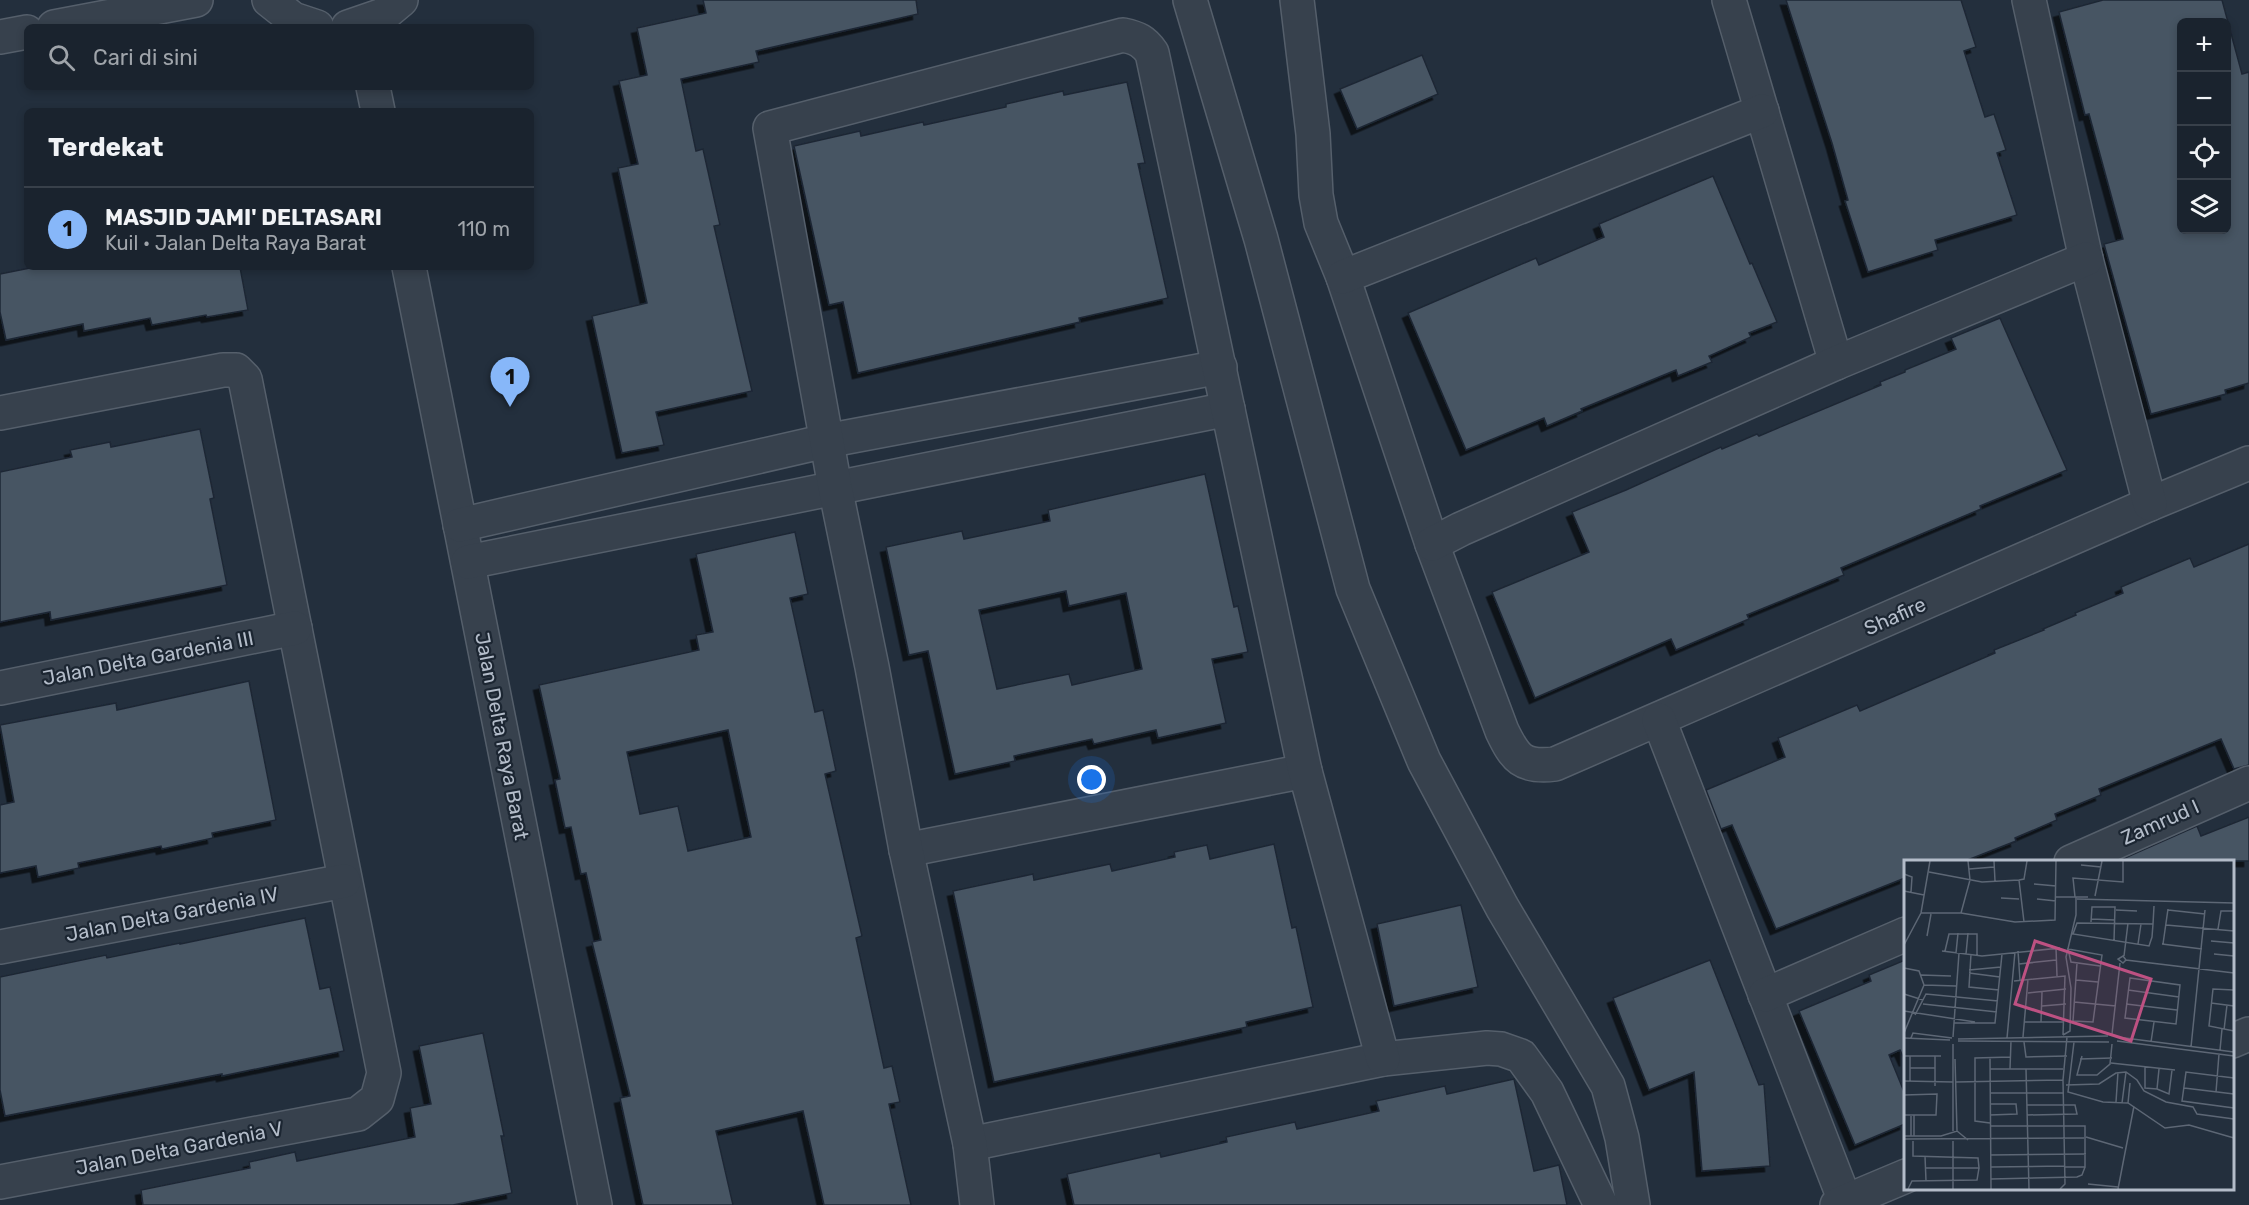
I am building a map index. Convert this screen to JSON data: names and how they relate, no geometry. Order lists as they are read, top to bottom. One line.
{"streets":{"street":["Shafire","Jalan Delta Gardenia III","Jalan Delta Raya Barat","Zamrud I","Jalan Delta Gardenia IV","Jalan Delta Gardenia V"]},"crossings":[["Jalan Delta Gardenia IV","Jalan Delta Gardenia V"]],"page":{"map_buttons":["+","−"],"search":"Cari di sini","heading":"Terdekat","list":[{"mark":"1","name":"MASJID JAMI' DELTASARI","note":"Kuil · Jalan Delta Raya Barat","value":"110 m"}],"pins":"1"}}
